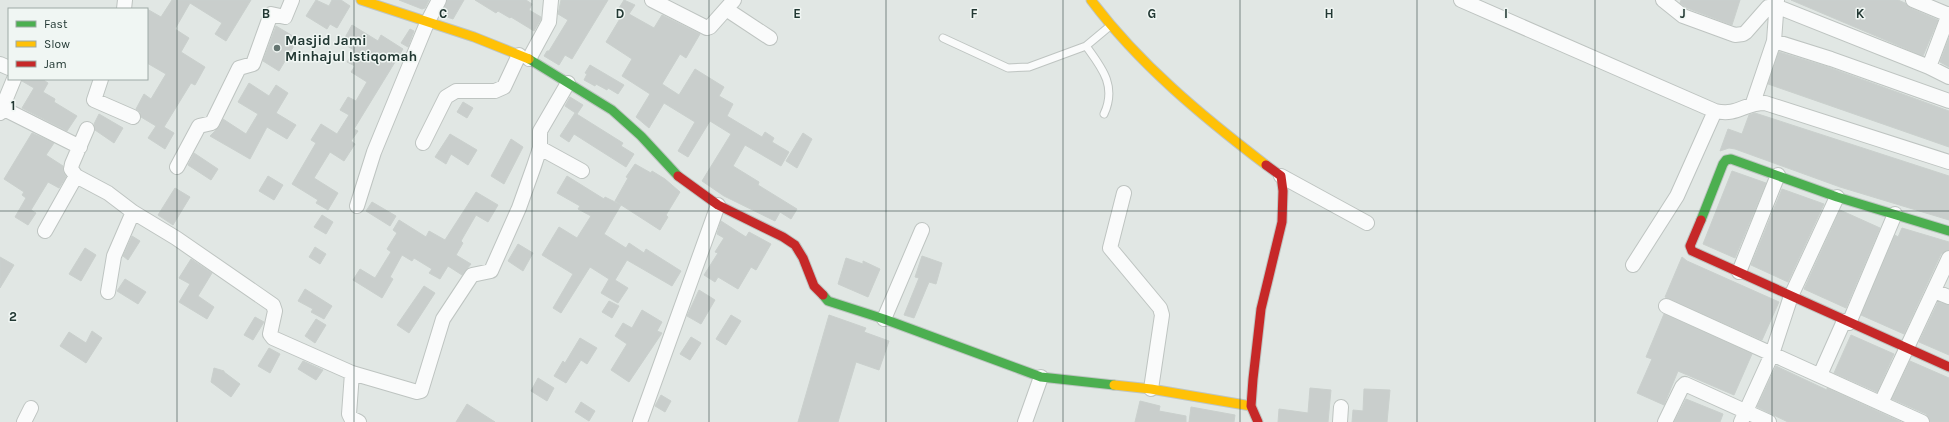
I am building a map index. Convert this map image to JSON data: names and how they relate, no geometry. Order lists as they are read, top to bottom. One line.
{"places":["Masjid Jami Minhajul Istiqomah"],"legend":["Fast","Slow","Jam"],"grid":{"columns":["B","C","D","E","F","G","H","I","J","K"],"rows":["1","2"]}}
